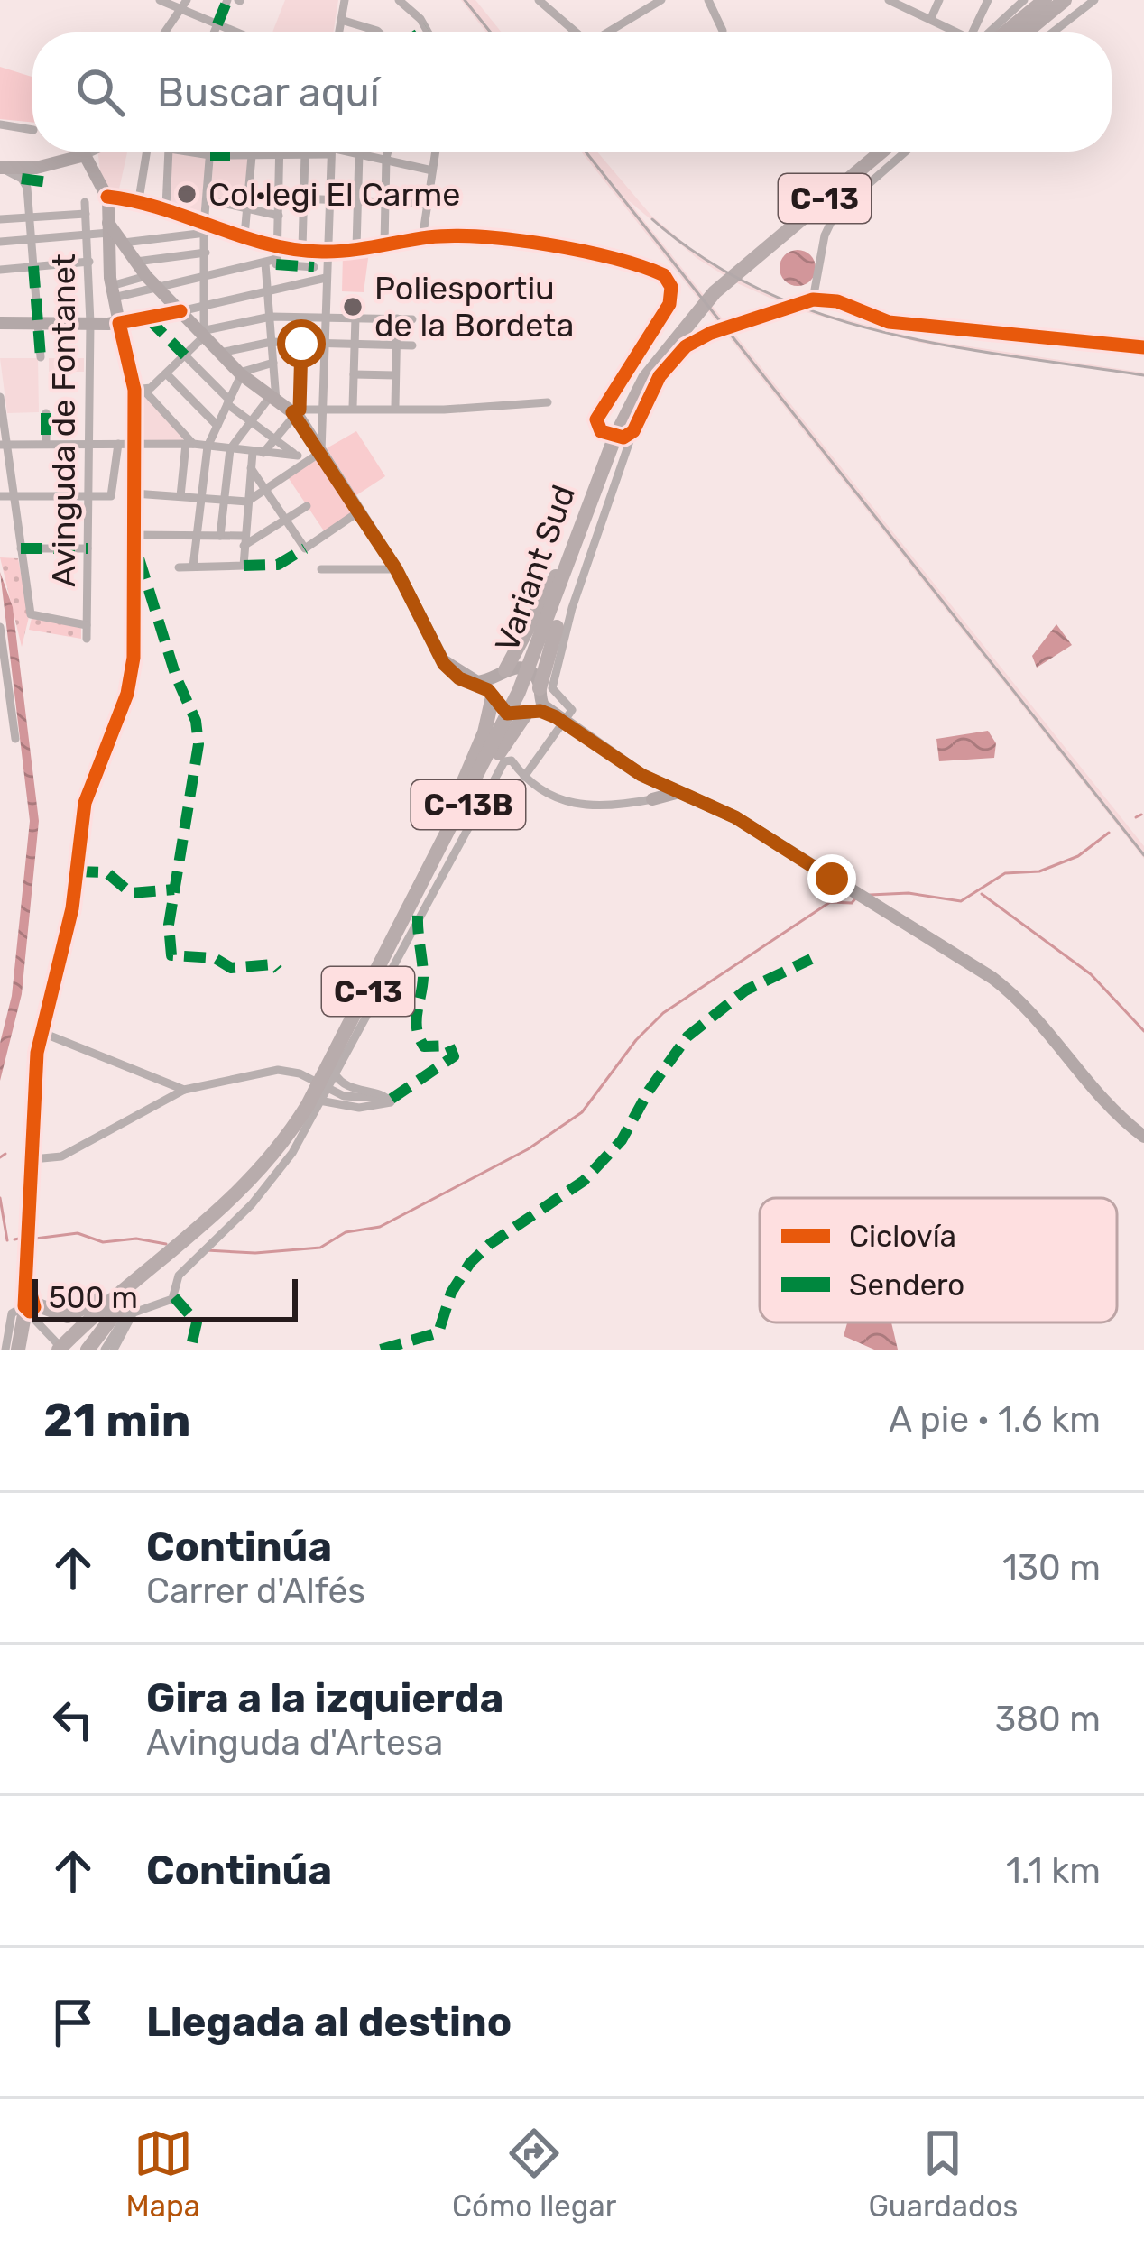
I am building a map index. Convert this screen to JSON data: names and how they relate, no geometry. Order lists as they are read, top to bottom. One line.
{"streets":{"highway":["C-13","Variant Sud","C-13B"],"street":["Avinguda de Fontanet"]},"crossings":[["C-13","Variant Sud"],["C-13","C-13B"],["Variant Sud","C-13B"]],"places":["Col·legi El Carme","Poliesportiu de la Bordeta"],"legend":["Ciclovía","Sendero"],"scale_bar":"500 m","page":{"search":"Buscar aquí","scale":"500 m","heading":["21 min","A pie · 1.6 km"],"list":[["Continúa","Carrer d'Alfés","130 m"],["Gira a la izquierda","Avinguda d'Artesa","380 m"],["Continúa","1.1 km"],"Llegada al destino"],"nav":["Mapa","Cómo llegar","Guardados"]}}
